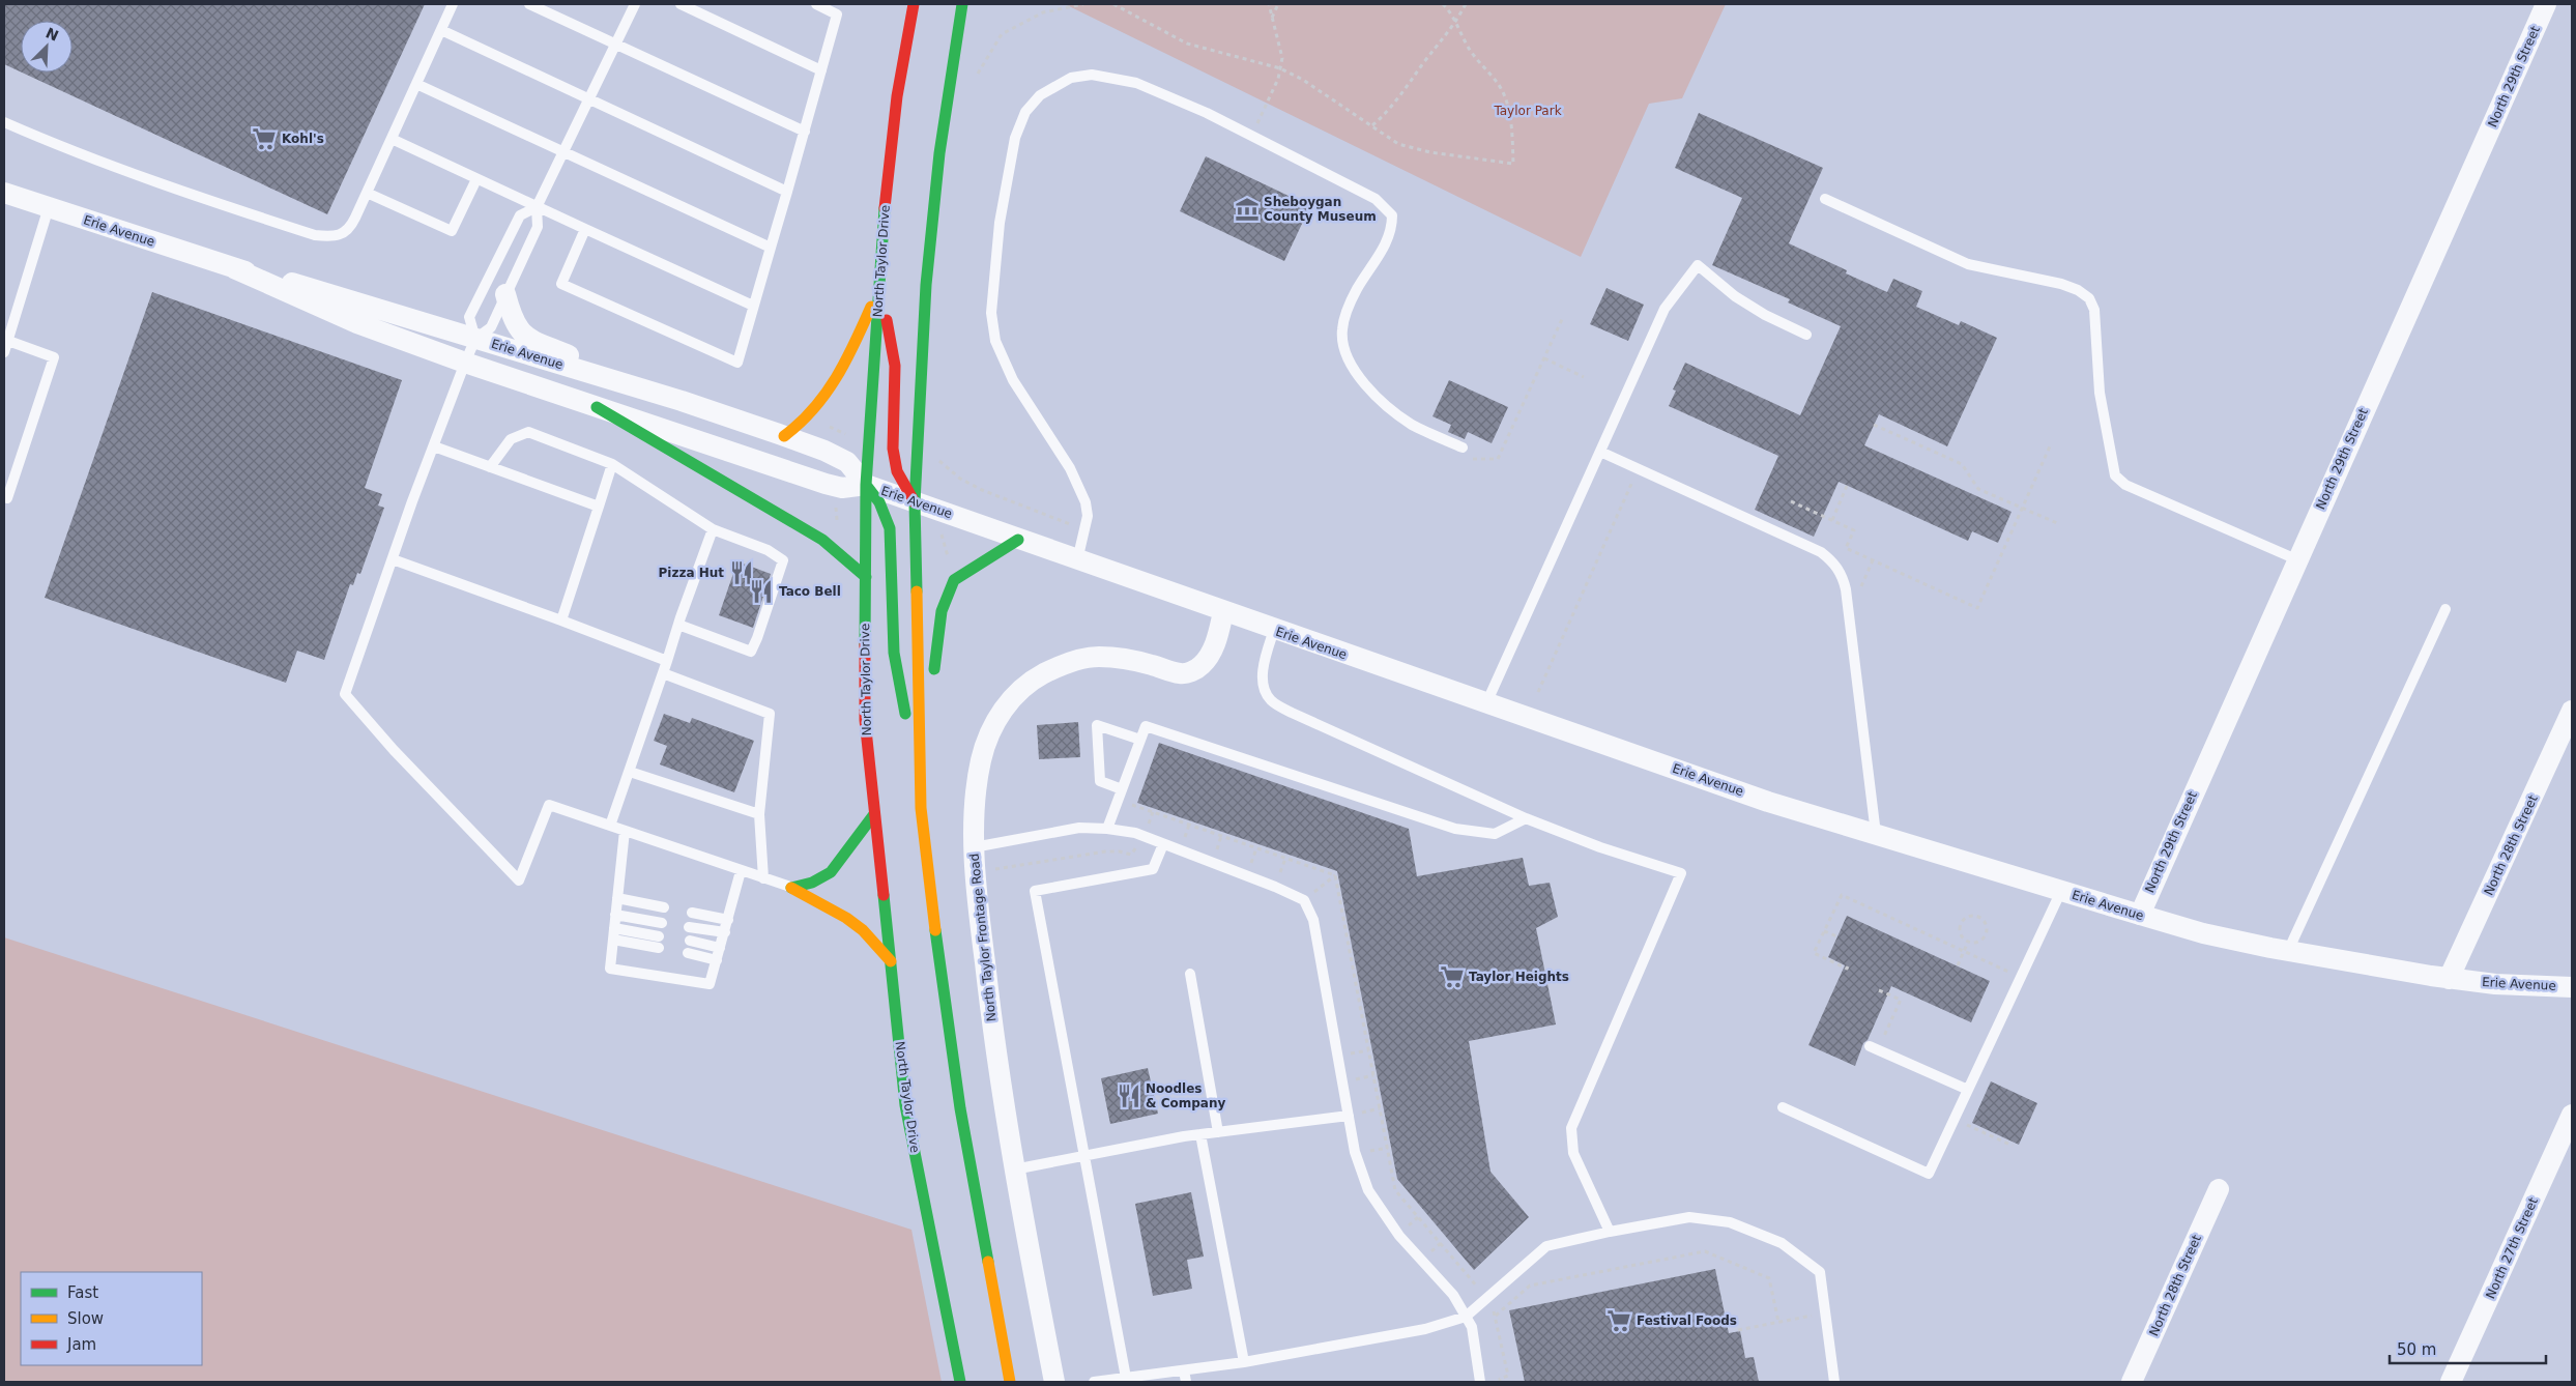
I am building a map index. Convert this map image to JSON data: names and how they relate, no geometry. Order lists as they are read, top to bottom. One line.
{"streets":{"main road":["North Taylor Drive"],"street":["North 29th Street","Erie Avenue","North 28th Street","North Taylor Frontage Road","North 27th Street"]},"crossings":[["North 29th Street","Erie Avenue"],["Erie Avenue","North Taylor Drive"],["Erie Avenue","North 28th Street"],["Erie Avenue","North Taylor Frontage Road"]],"parks":["Taylor Park"],"places":{"supermarket":["Kohl's","Taylor Heights","Festival Foods"],"museum":["Sheboygan County Museum"],"restaurant":["Pizza Hut","Taco Bell","Noodles & Company"]},"legend":["Fast","Slow","Jam"],"scale_bar":"50 m","north":"top right"}
